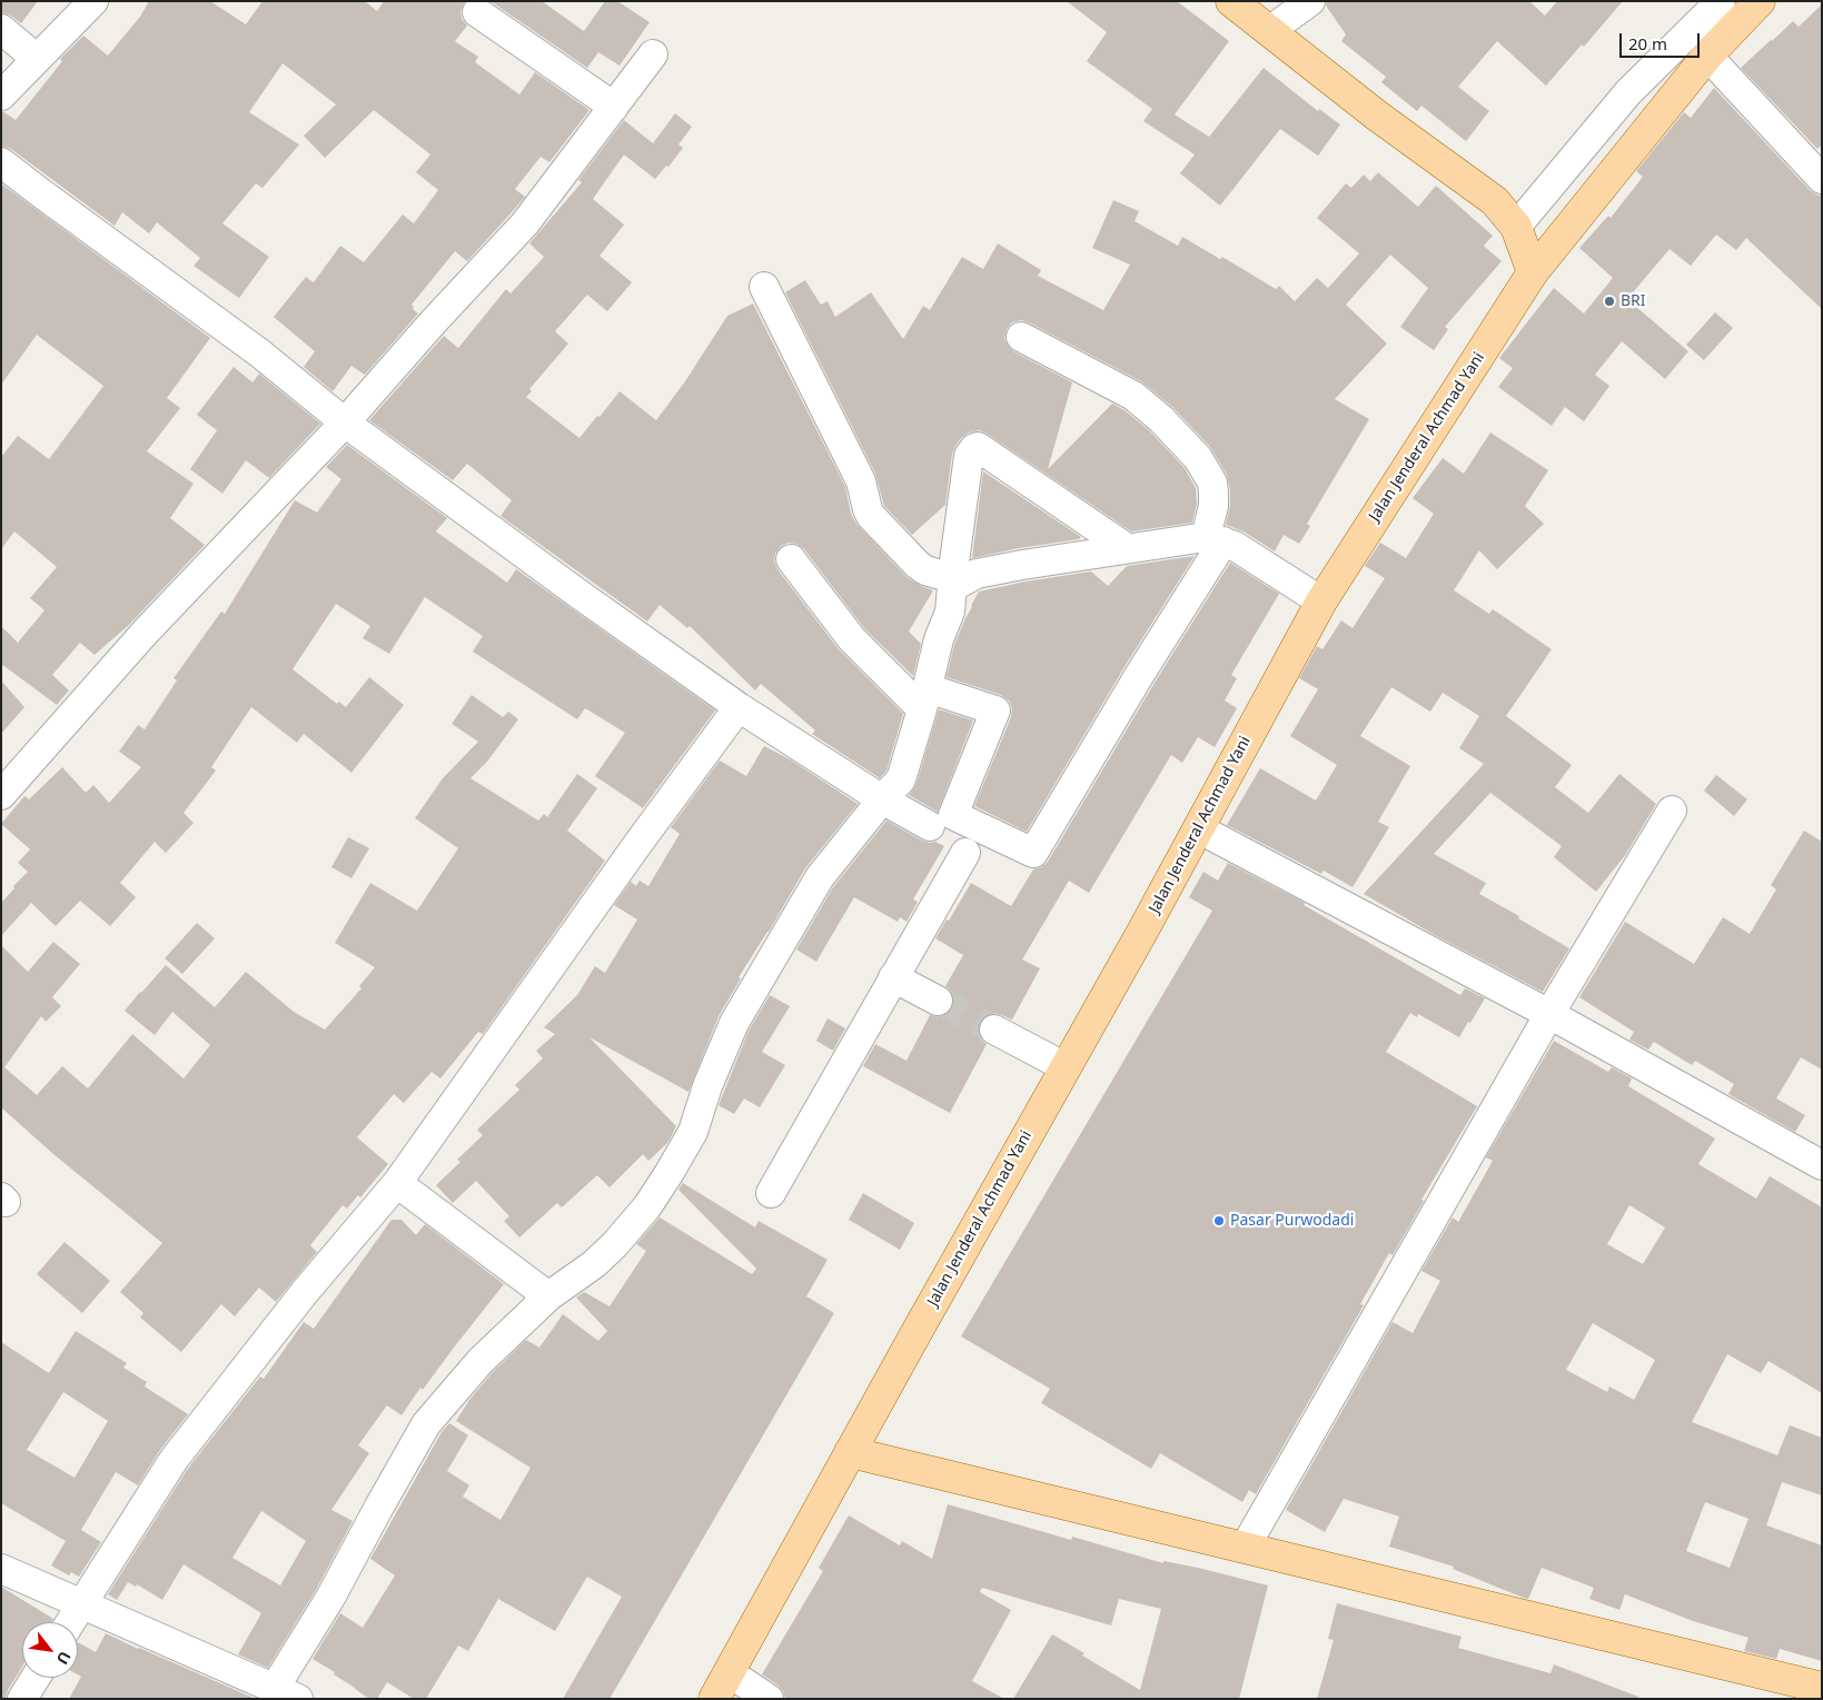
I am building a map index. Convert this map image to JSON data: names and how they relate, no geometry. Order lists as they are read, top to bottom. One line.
{"streets":{"main road":["Jalan Jenderal Achmad Yani"]},"places":["BRI","Pasar Purwodadi"],"scale_bar":"20 m","north":"bottom right"}
